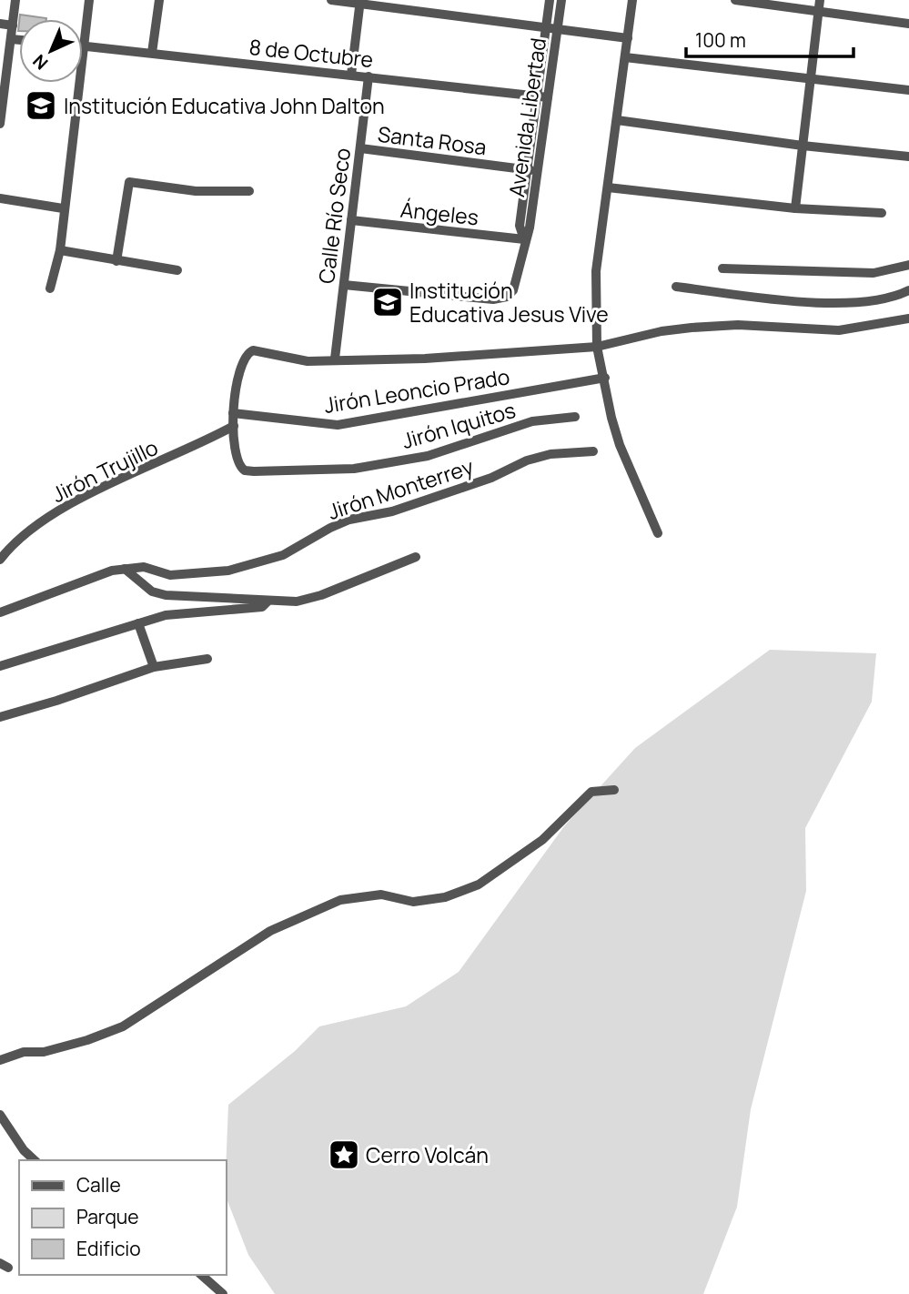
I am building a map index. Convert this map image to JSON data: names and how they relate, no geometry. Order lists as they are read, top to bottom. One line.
{"streets":{"street":["8 de Octubre","Avenida Libertad","Santa Rosa","Ángeles","Calle Río Seco","Jirón Leoncio Prado","Jirón Iquitos","Jirón Trujillo","Jirón Monterrey"]},"crossings":[["8 de Octubre","Avenida Libertad"],["8 de Octubre","Calle Río Seco"],["Avenida Libertad","Santa Rosa"],["Avenida Libertad","Ángeles"],["Avenida Libertad","Calle Río Seco"],["Santa Rosa","Calle Río Seco"],["Ángeles","Calle Río Seco"],["Jirón Iquitos","Jirón Trujillo"]],"places":{"school or university":["Institución Educativa John Dalton","Institución Educativa Jesus Vive"],"place":["Cerro Volcán"]},"legend":["Calle","Parque","Edificio"],"scale_bar":"100 m","north":"bottom left"}
